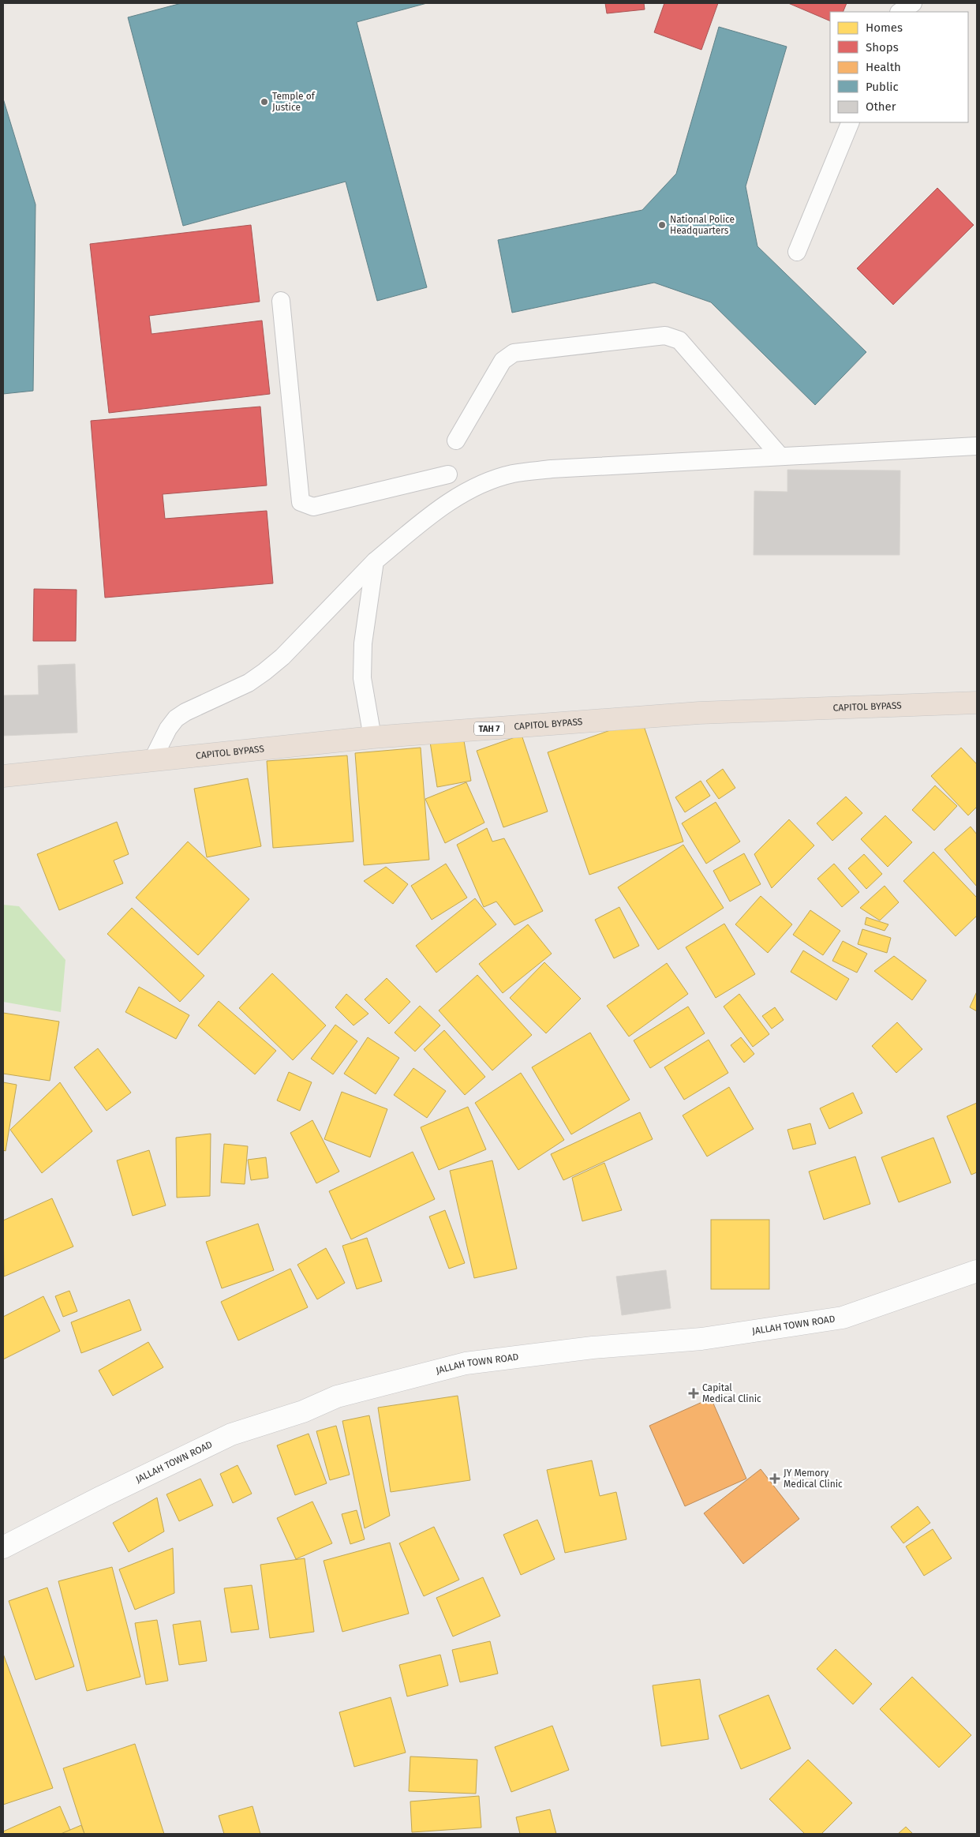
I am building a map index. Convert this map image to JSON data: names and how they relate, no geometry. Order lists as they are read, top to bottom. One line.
{"streets":{"highway":["CAPITOL BYPASS","TAH 7"],"street":["JALLAH TOWN ROAD"]},"places":{"other":["Temple of Justice","National Police Headquarters"],"health":["Capital Medical Clinic","JY Memory Medical Clinic"]},"legend":["Homes","Shops","Health","Public","Other"]}
